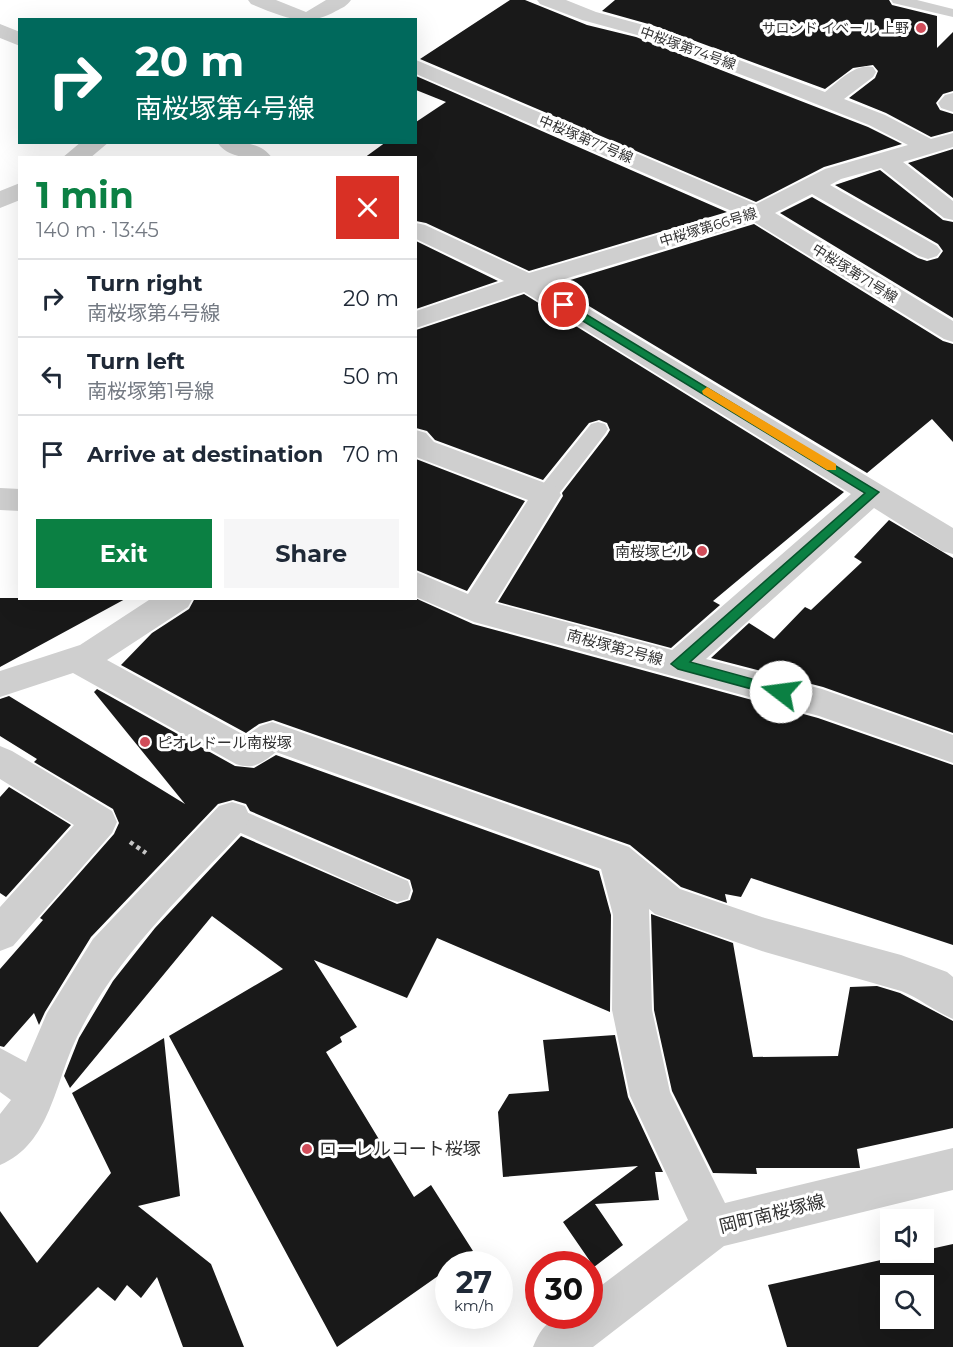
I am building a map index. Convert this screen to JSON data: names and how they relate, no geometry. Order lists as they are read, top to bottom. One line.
{"streets":{"street":["中桜塚第74号線","中桜塚第77号線","中桜塚第66号線","中桜塚第71号線","南桜塚第2号線","岡町南桜塚線"]},"crossings":[["中桜塚第74号線","中桜塚第66号線"],["中桜塚第77号線","中桜塚第66号線"],["中桜塚第77号線","中桜塚第71号線"],["中桜塚第66号線","中桜塚第71号線"]],"places":["サロンド イベール 上野","南桜塚ビル","ピオレドール南桜塚","ローレルコート桜塚"],"page":{"turn":["20 m","南桜塚第4号線"],"heading":["1 min","140 m · 13:45"],"list":[{"name":"Turn right","note":"南桜塚第4号線","value":"20 m"},{"name":"Turn left","note":"南桜塚第1号線","value":"50 m"},{"name":"Arrive at destination","value":"70 m"}],"buttons":["Exit","Share"],"speed":"27 km/h","limit":"30"}}
